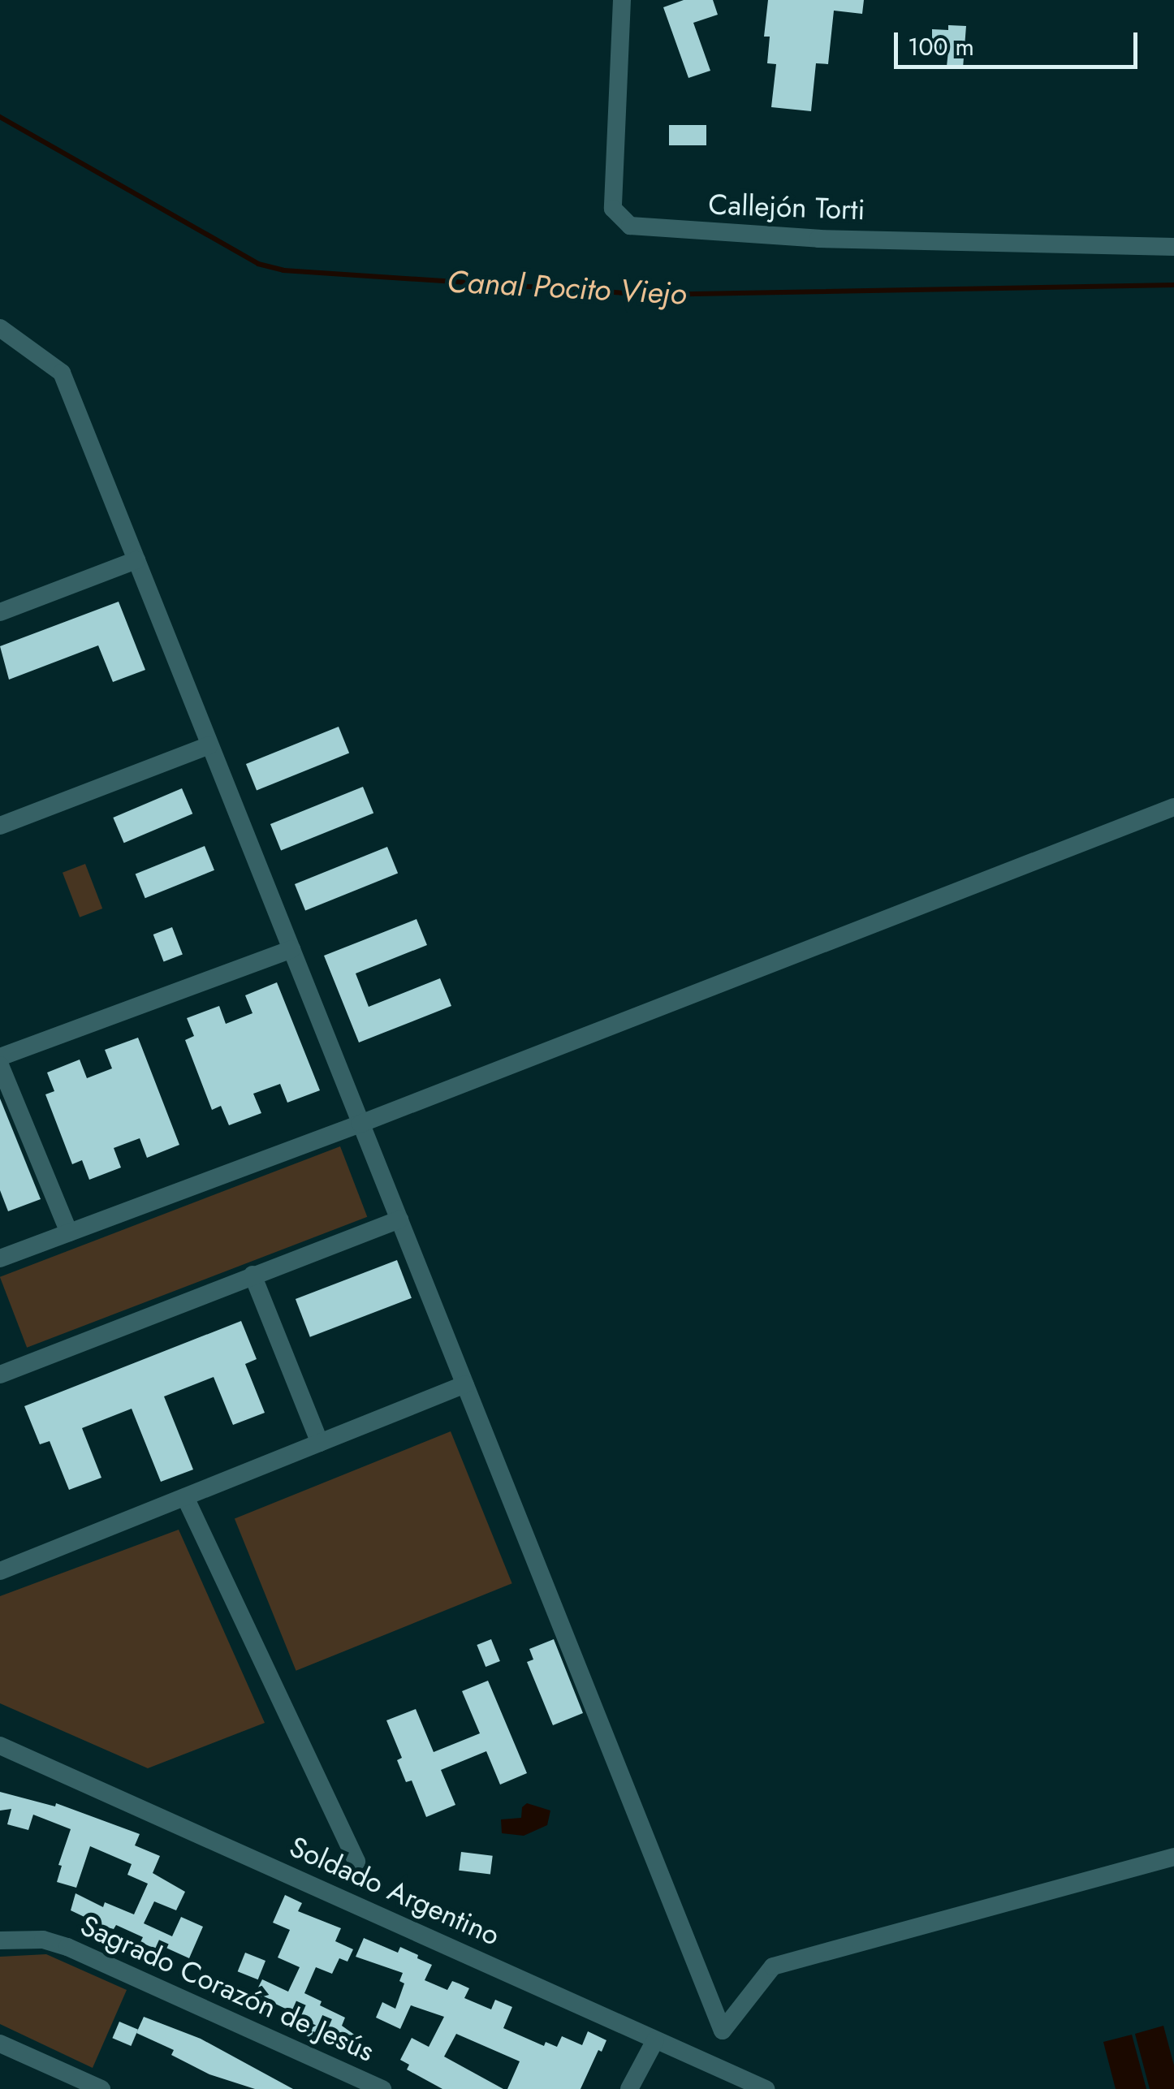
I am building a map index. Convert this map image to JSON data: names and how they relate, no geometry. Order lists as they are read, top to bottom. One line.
{"streets":{"street":["Callejón Torti","Soldado Argentino","Sagrado Corazón de Jesús"]},"water":["Canal Pocito Viejo"],"scale_bar":"100 m"}
